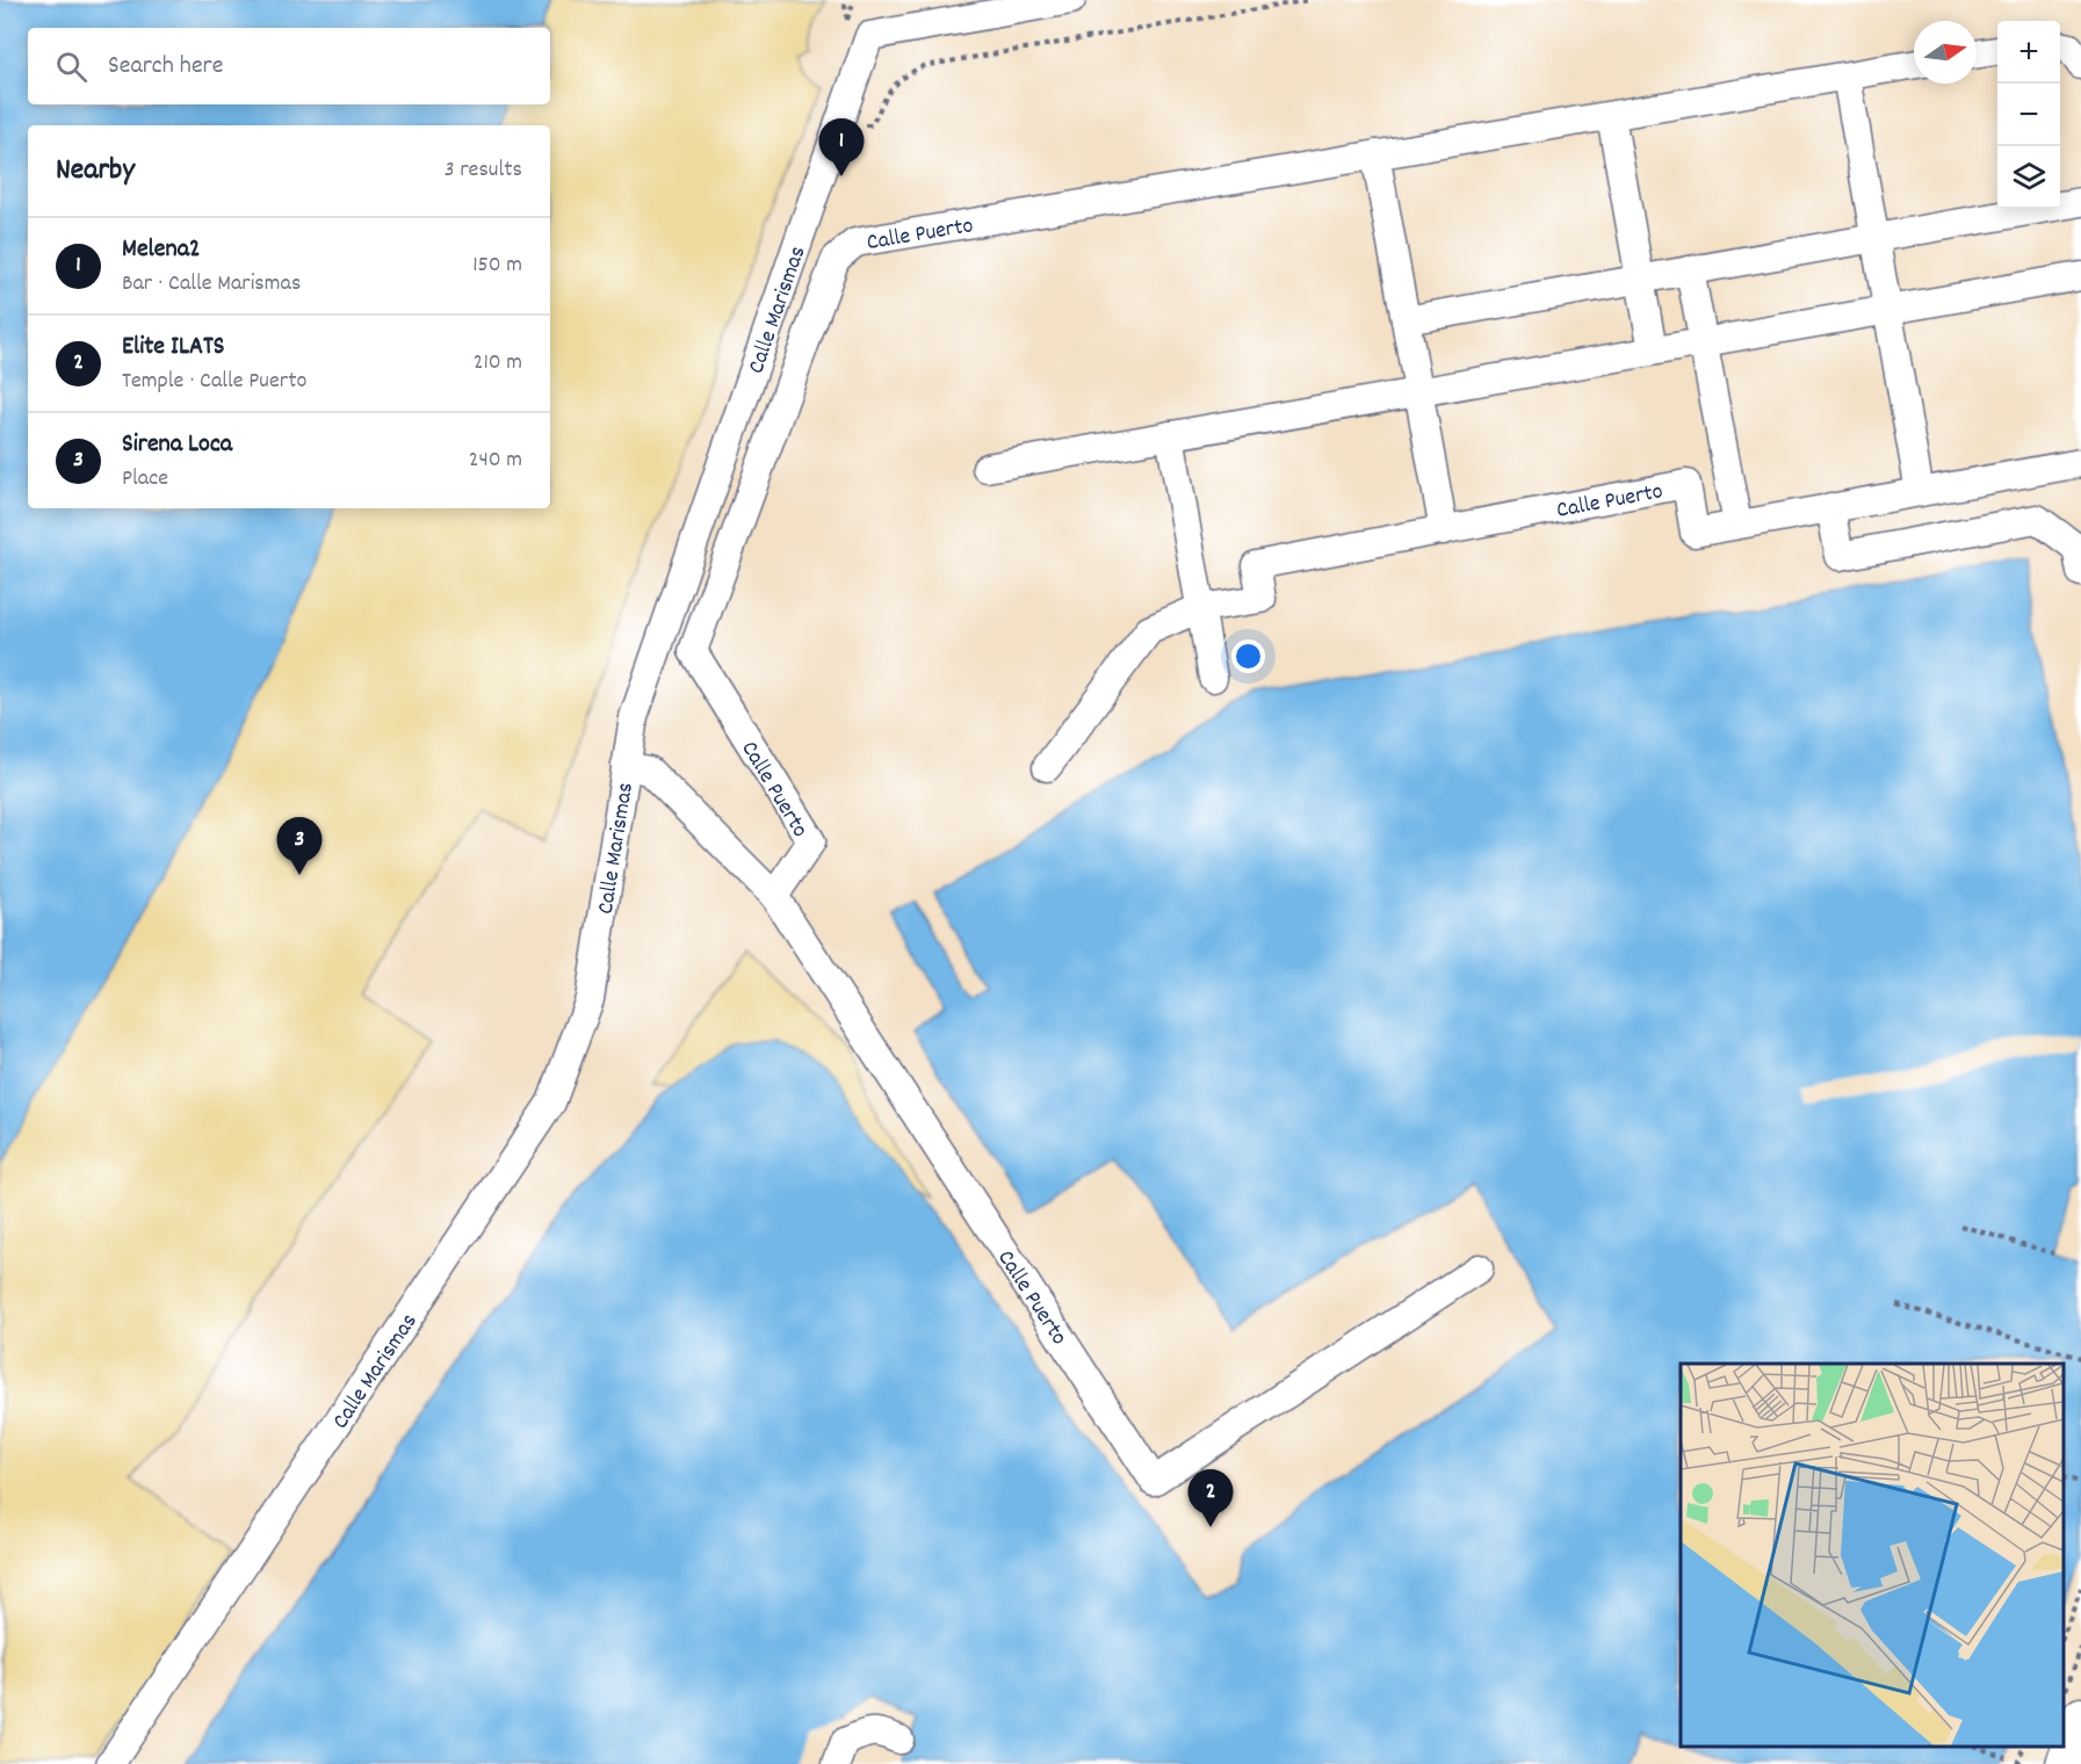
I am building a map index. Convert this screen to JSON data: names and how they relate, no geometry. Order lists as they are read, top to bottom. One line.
{"streets":{"street":["Calle Puerto","Calle Marismas"]},"north":"right","page":{"map_buttons":["+","−"],"search":"Search here","pins":["1","3","2"],"heading":["Nearby","3 results"],"list":[{"mark":"1","name":"Melena2","note":"Bar · Calle Marismas","value":"150 m"},{"mark":"2","name":"Elite ILATS","note":"Temple · Calle Puerto","value":"210 m"},{"mark":"3","name":"Sirena Loca","note":"Place","value":"240 m"}]}}
